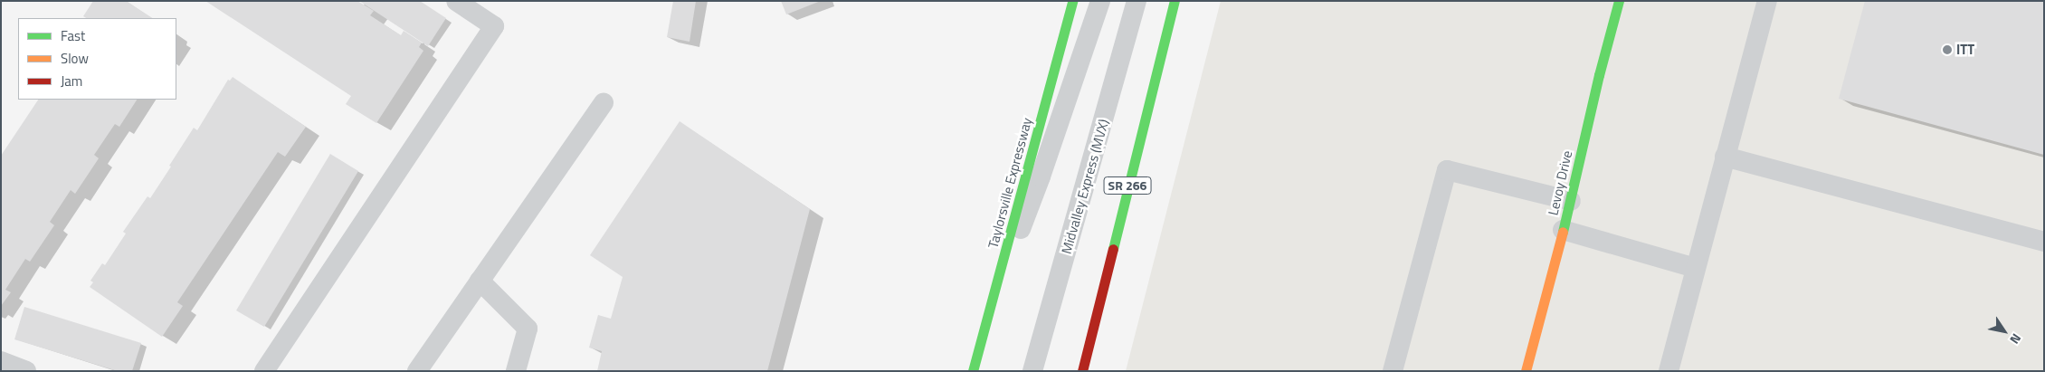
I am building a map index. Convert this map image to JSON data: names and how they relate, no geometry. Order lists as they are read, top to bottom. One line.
{"streets":{"main road":["Taylorsville Expressway","Levoy Drive","SR 266"],"lane":["Midvalley Express (MVX)"]},"places":["ITT"],"legend":["Fast","Slow","Jam"],"north":"bottom right"}
